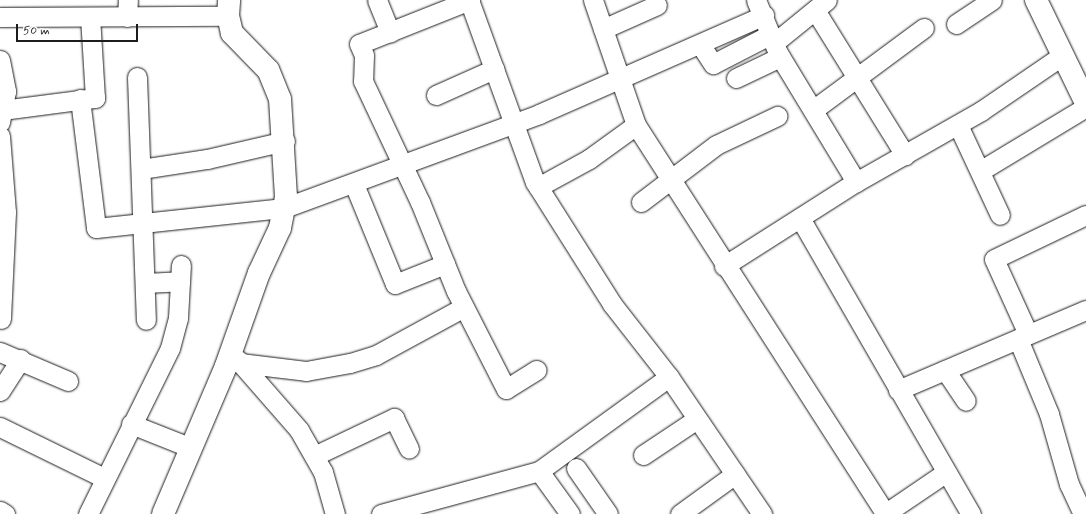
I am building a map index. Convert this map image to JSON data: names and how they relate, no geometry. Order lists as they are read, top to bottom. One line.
{"scale_bar":"50 m"}
